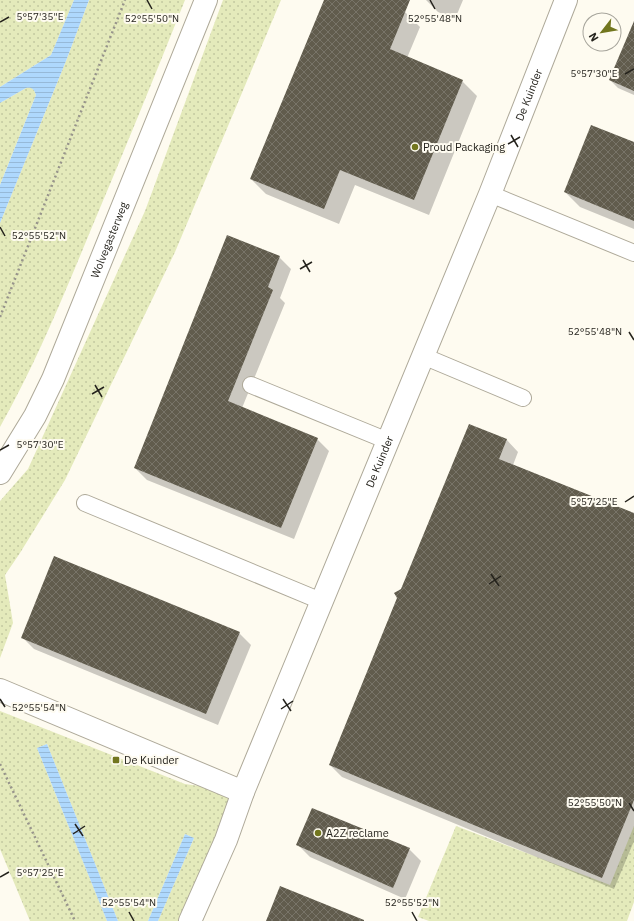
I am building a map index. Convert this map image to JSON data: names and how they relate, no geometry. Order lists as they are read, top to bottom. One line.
{"streets":{"street":["De Kuinder","Wolvegasterweg"]},"places":{"other":["Proud Packaging","A2Z reclame"],"transit":["De Kuinder"]},"north":"bottom left","coordinates":["5°57'35\"E","52°55'50\"N","52°55'48\"N","5°57'30\"E","52°55'52\"N","5°57'25\"E","52°55'54\"N"]}
